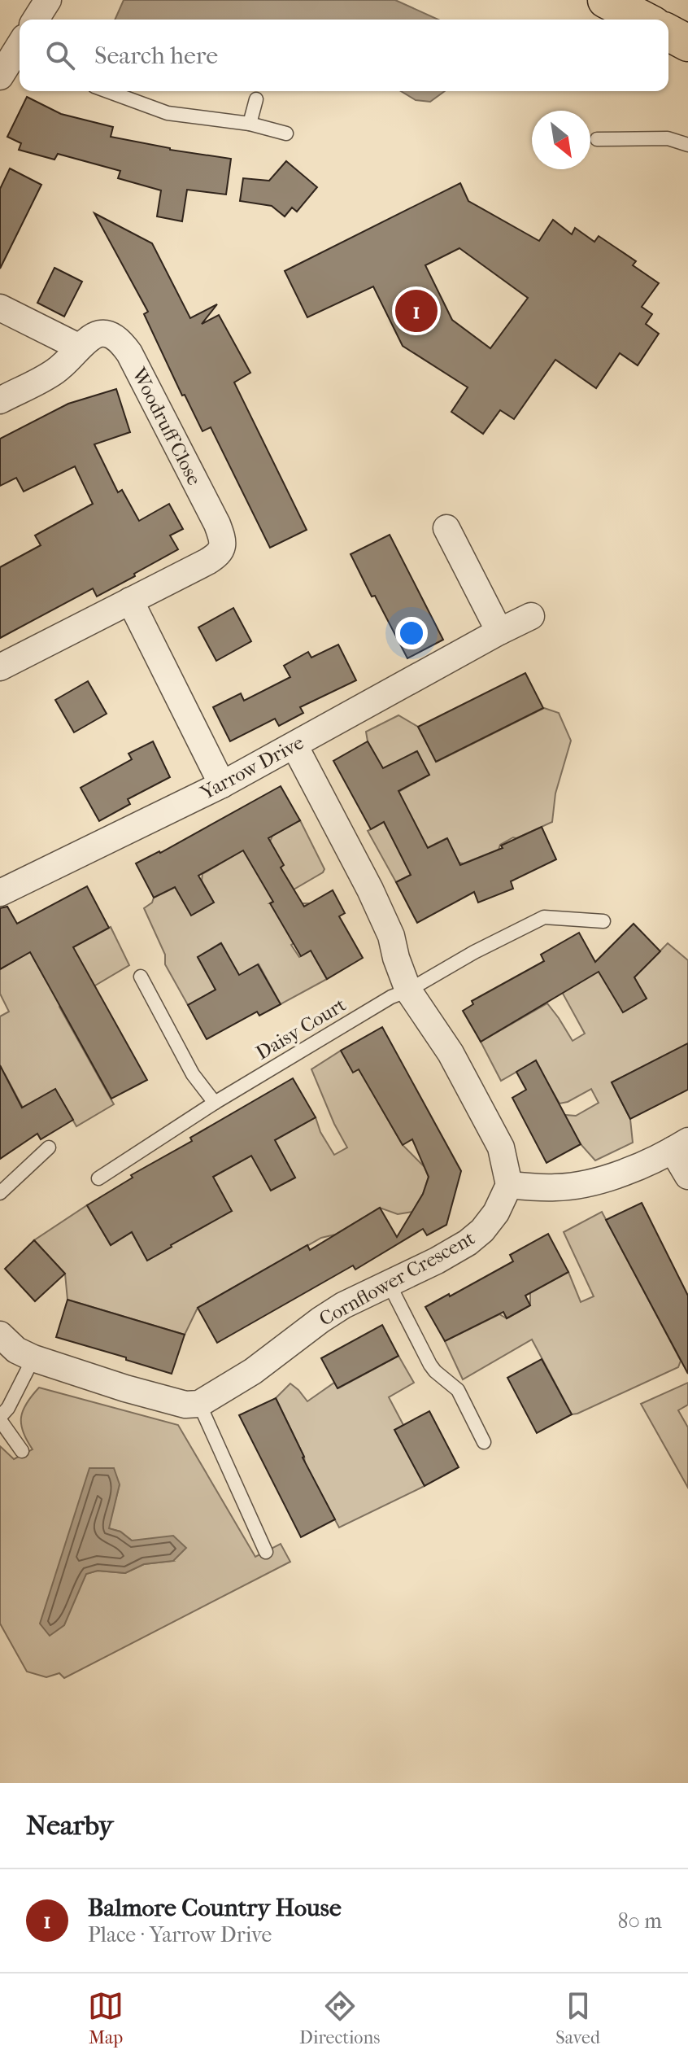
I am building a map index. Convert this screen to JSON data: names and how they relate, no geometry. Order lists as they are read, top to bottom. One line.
{"streets":{"street":["Woodruff Close","Yarrow Drive","Cornflower Crescent"],"lane":["Daisy Court"]},"north":"bottom right","page":{"search":"Search here","pins":"1","heading":"Nearby","list":[{"mark":"1","name":"Balmore Country House","note":"Place · Yarrow Drive","value":"80 m"}],"nav":["Map","Directions","Saved"]}}
